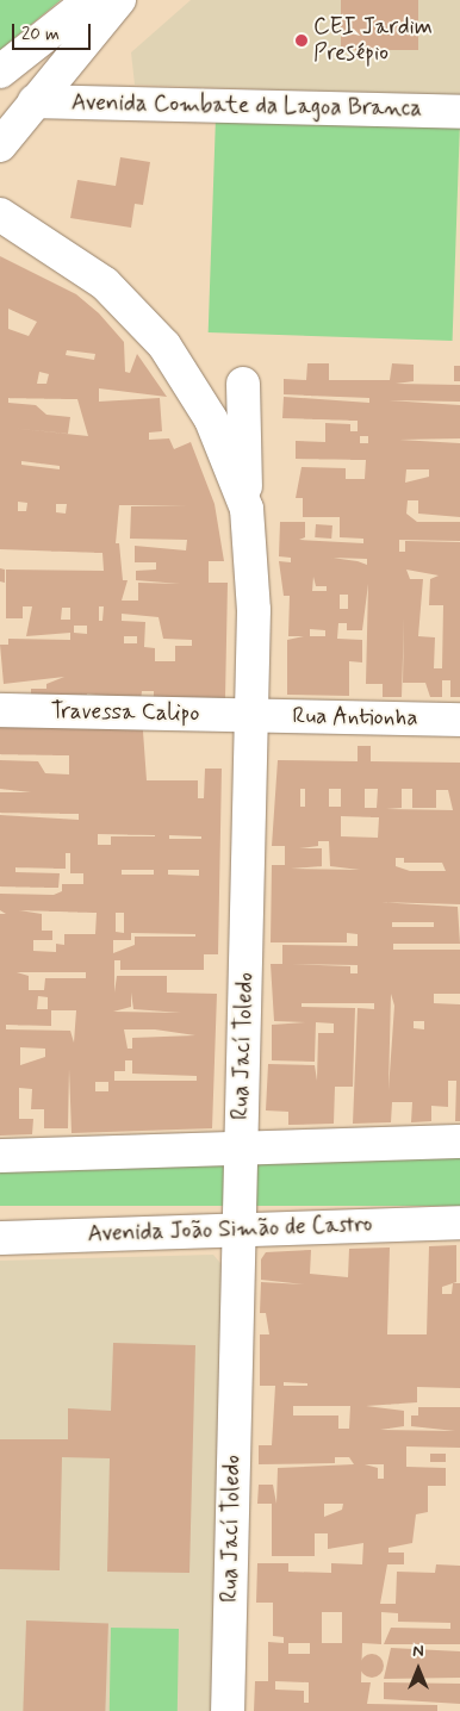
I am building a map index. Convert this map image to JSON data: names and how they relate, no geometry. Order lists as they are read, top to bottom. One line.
{"streets":{"street":["Avenida Combate da Lagoa Branca","Travessa Calipo","Rua Antionha","Rua Jací Toledo","Avenida João Simão de Castro"]},"crossings":[["Travessa Calipo","Rua Antionha"],["Travessa Calipo","Rua Jací Toledo"],["Rua Antionha","Rua Jací Toledo"],["Rua Jací Toledo","Avenida João Simão de Castro"]],"places":["CEI Jardim Presépio"],"scale_bar":"20 m","north":"top"}
